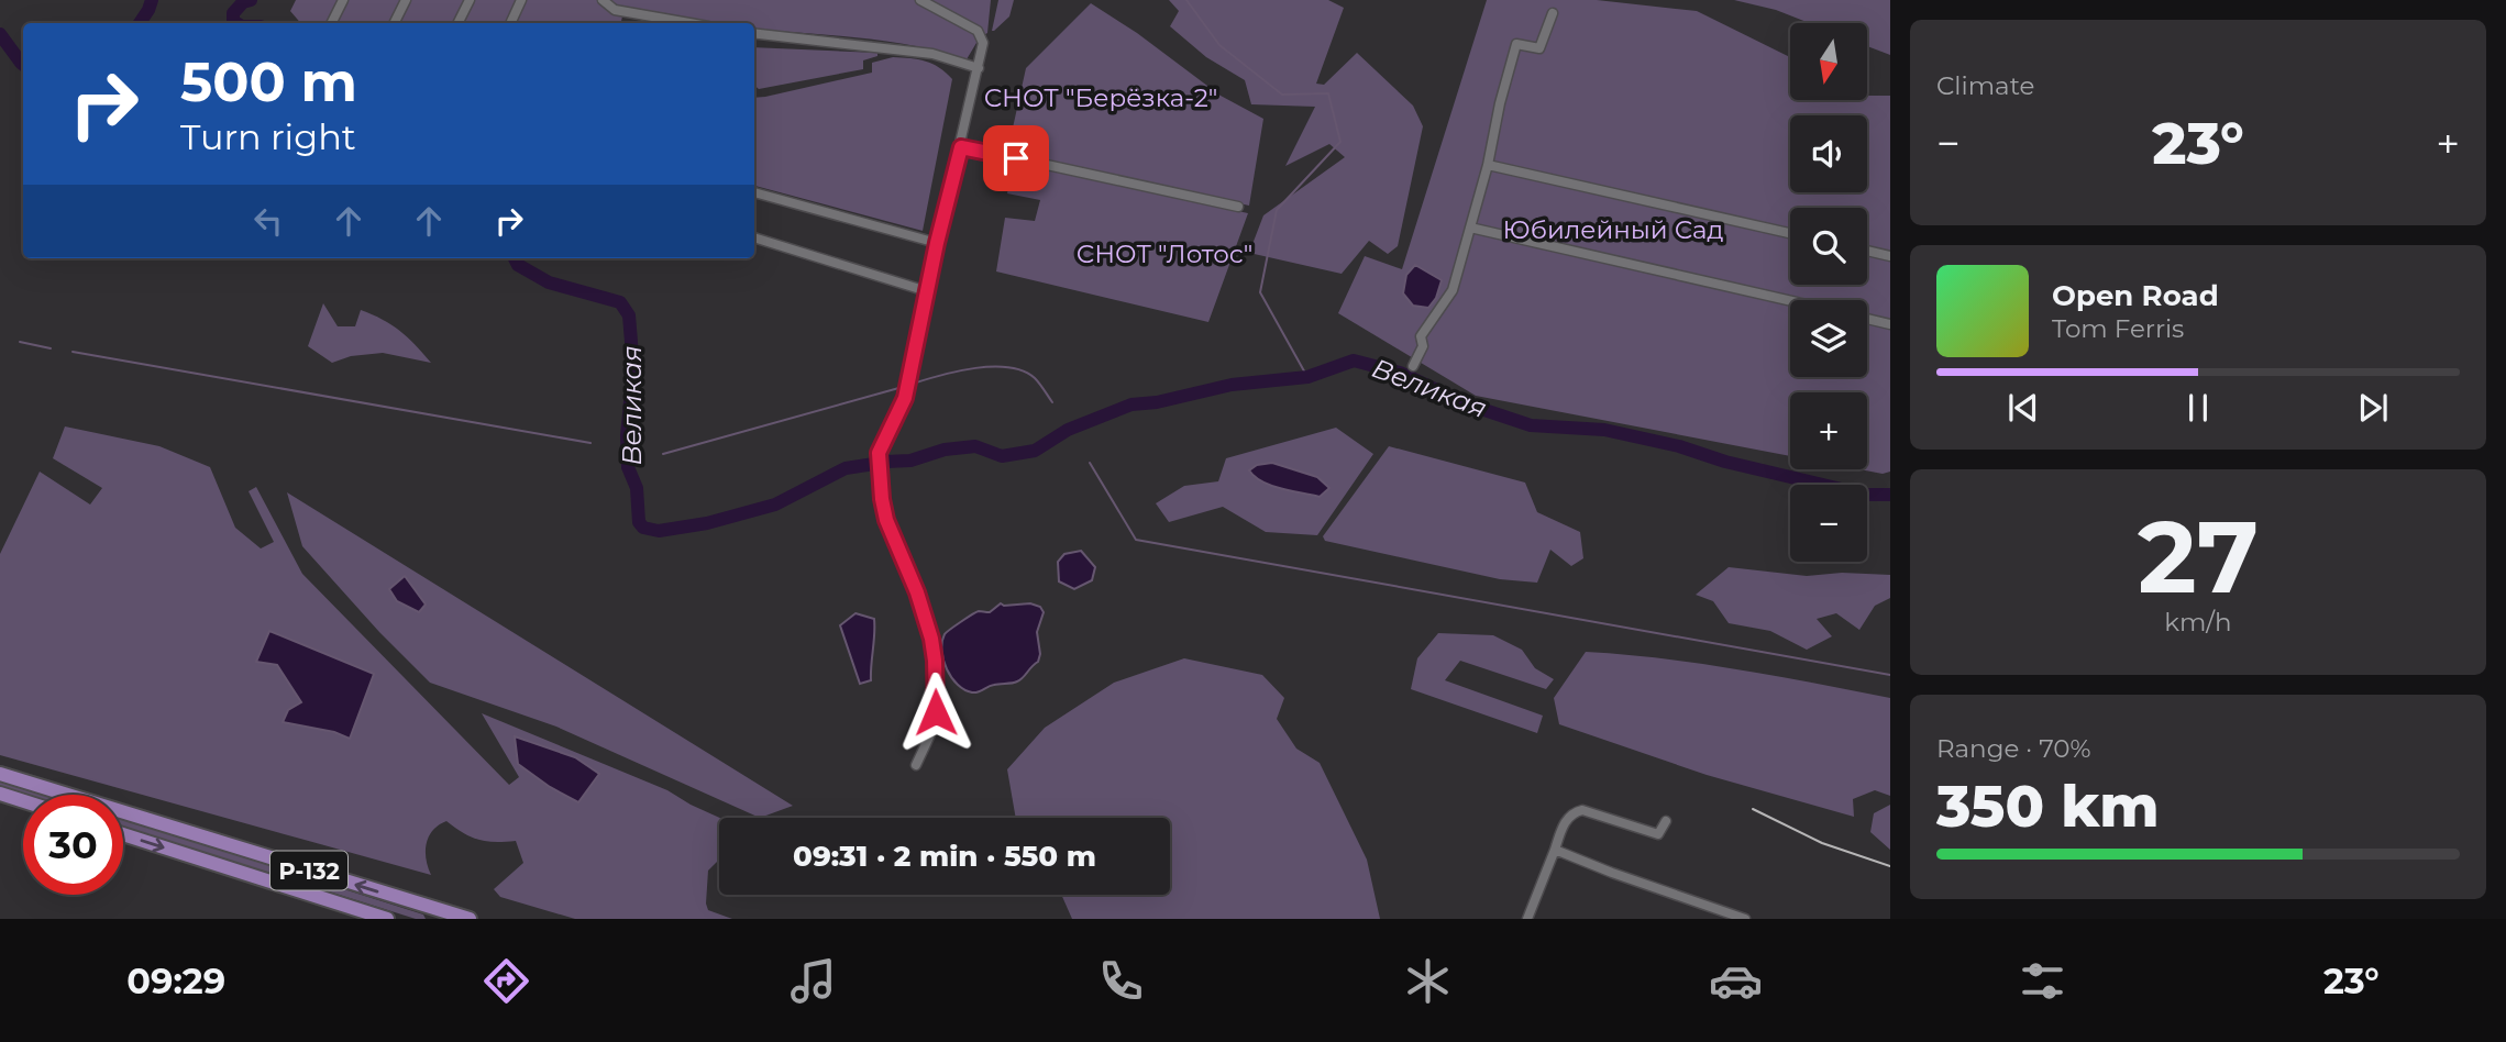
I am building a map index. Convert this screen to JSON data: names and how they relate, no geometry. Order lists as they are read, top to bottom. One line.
{"streets":{"highway":["Р-132"]},"water":["Великая"],"parks":["СНОТ \"Берёзка-2\"","Юбилейный Сад","СНОТ \"Лотос\""],"north":"bottom","page":{"tile":["Climate",["27","km/h"],["Range · 70%","350 km"]],"map_buttons":["+","−"],"turn":["500 m","Turn right"],"heat":["−","23°","+"],"song":["Open Road","Tom Ferris"],"limit":"30","trip":"09:31 · 2 min · 550 m","tabs":["09:29","23°"]}}
